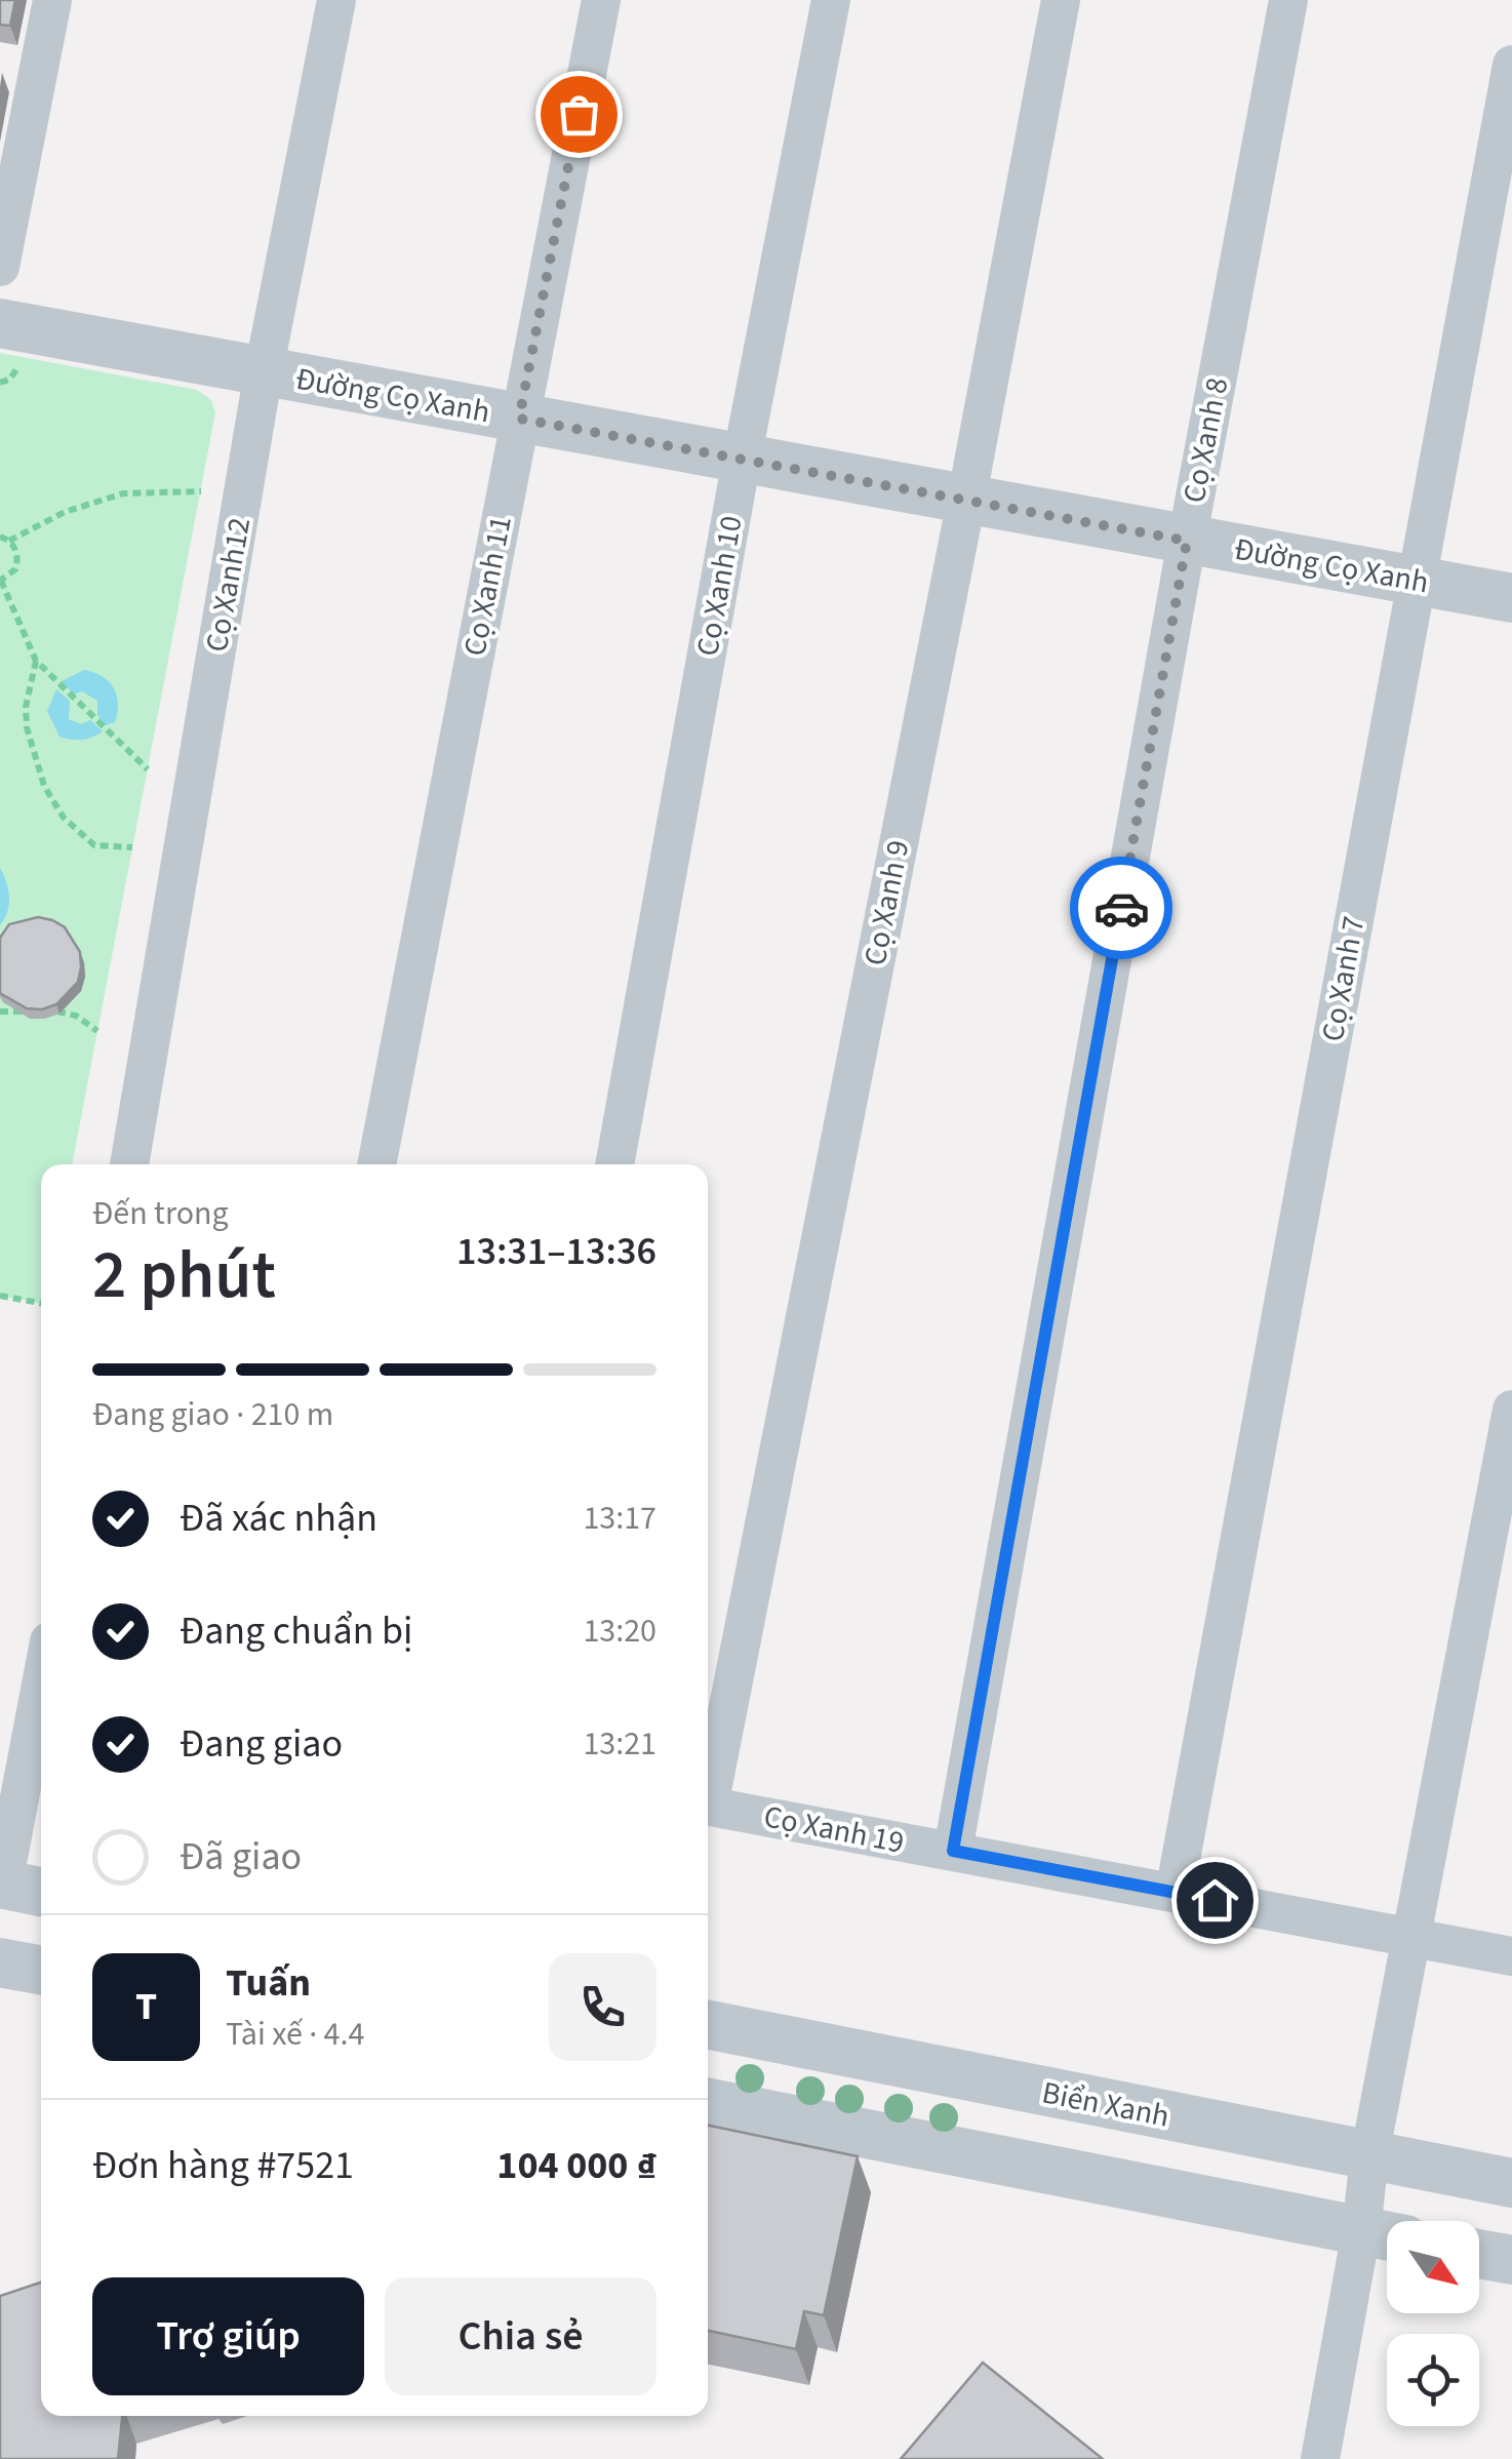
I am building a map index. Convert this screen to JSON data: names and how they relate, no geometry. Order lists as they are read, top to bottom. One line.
{"streets":{"street":["Đường Cọ Xanh","Cọ Xanh 8","Cọ Xanh12","Cọ Xanh 11","Cọ Xanh 10","Cọ Xanh 9","Cọ Xanh 7","Cọ Xanh 19","Biển Xanh"]},"crossings":[["Đường Cọ Xanh","Cọ Xanh 8"],["Đường Cọ Xanh","Cọ Xanh12"],["Đường Cọ Xanh","Cọ Xanh 11"],["Đường Cọ Xanh","Cọ Xanh 10"],["Đường Cọ Xanh","Cọ Xanh 9"],["Đường Cọ Xanh","Cọ Xanh 7"],["Cọ Xanh 8","Cọ Xanh 19"],["Cọ Xanh 7","Cọ Xanh 19"]],"north":"bottom right","page":{"heading":["2 phút","Đến trong","13:31–13:36"],"panel":["Tuấn","Tài xế · 4.4","Đơn hàng #7521","104 000 ₫"],"bar":"Đang giao · 210 m","list":[["Đã xác nhận","13:17"],["Đang chuẩn bị","13:20"],["Đang giao","13:21"],"Đã giao"],"round":"T","buttons":["Trợ giúp","Chia sẻ"]}}
